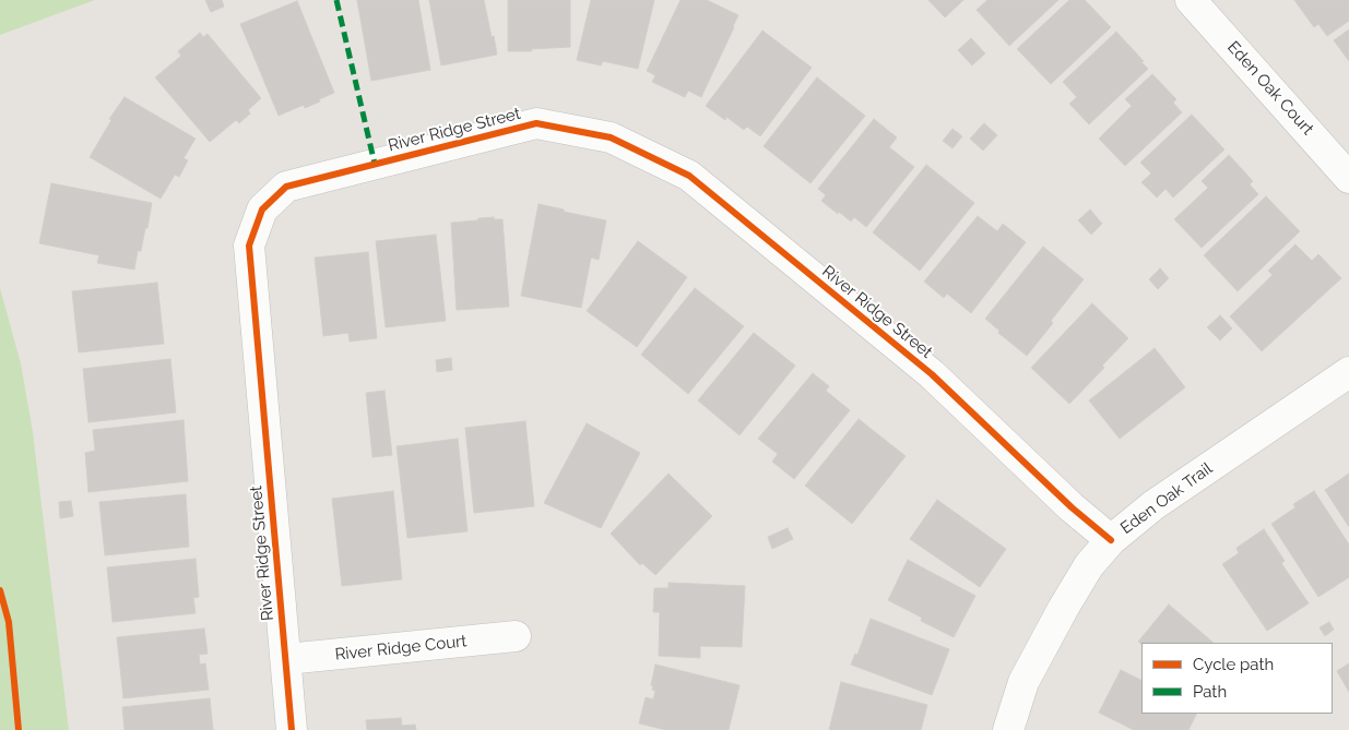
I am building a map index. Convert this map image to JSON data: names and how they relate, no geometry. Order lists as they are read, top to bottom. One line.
{"streets":{"street":["Eden Oak Court","River Ridge Street","Eden Oak Trail","River Ridge Court"]},"crossings":[["River Ridge Street","Eden Oak Trail"],["River Ridge Street","River Ridge Court"]],"legend":["Cycle path","Path"]}
